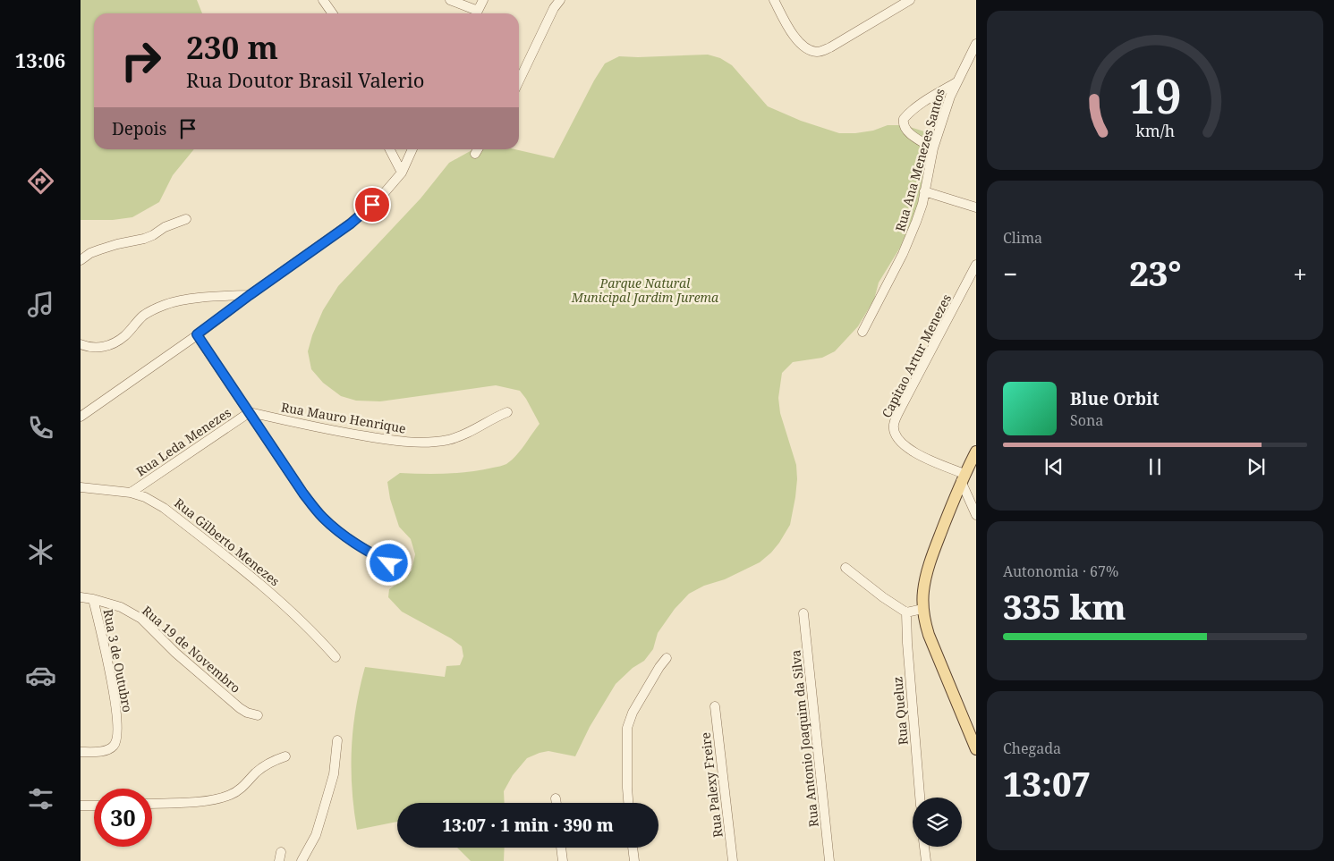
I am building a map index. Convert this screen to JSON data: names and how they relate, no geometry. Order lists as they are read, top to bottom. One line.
{"streets":{"street":["Rua Ana Menezes Santos","Capitao Artur Menezes","Rua Mauro Henrique","Rua Leda Menezes","Rua Gilberto Menezes","Rua 19 de Novembro","Rua 3 de Outubro","Rua Queluz","Rua Antonio Joaquim da Silva","Rua Palexy Freire"]},"crossings":[["Rua Mauro Henrique","Rua Leda Menezes"],["Rua Leda Menezes","Rua Gilberto Menezes"],["Rua 19 de Novembro","Rua 3 de Outubro"]],"parks":["Parque Natural Municipal Jardim Jurema"],"page":{"tabs":"13:06","turn":["230 m","Rua Doutor Brasil Valerio"],"then":"Depois","tile":["Clima",["Autonomia · 67%","335 km"],["Chegada","13:07"]],"heat":["−","23°","+"],"song":["Blue Orbit","Sona"],"limit":"30","trip":"13:07 · 1 min · 390 m","gauge":["19","km/h"]}}
